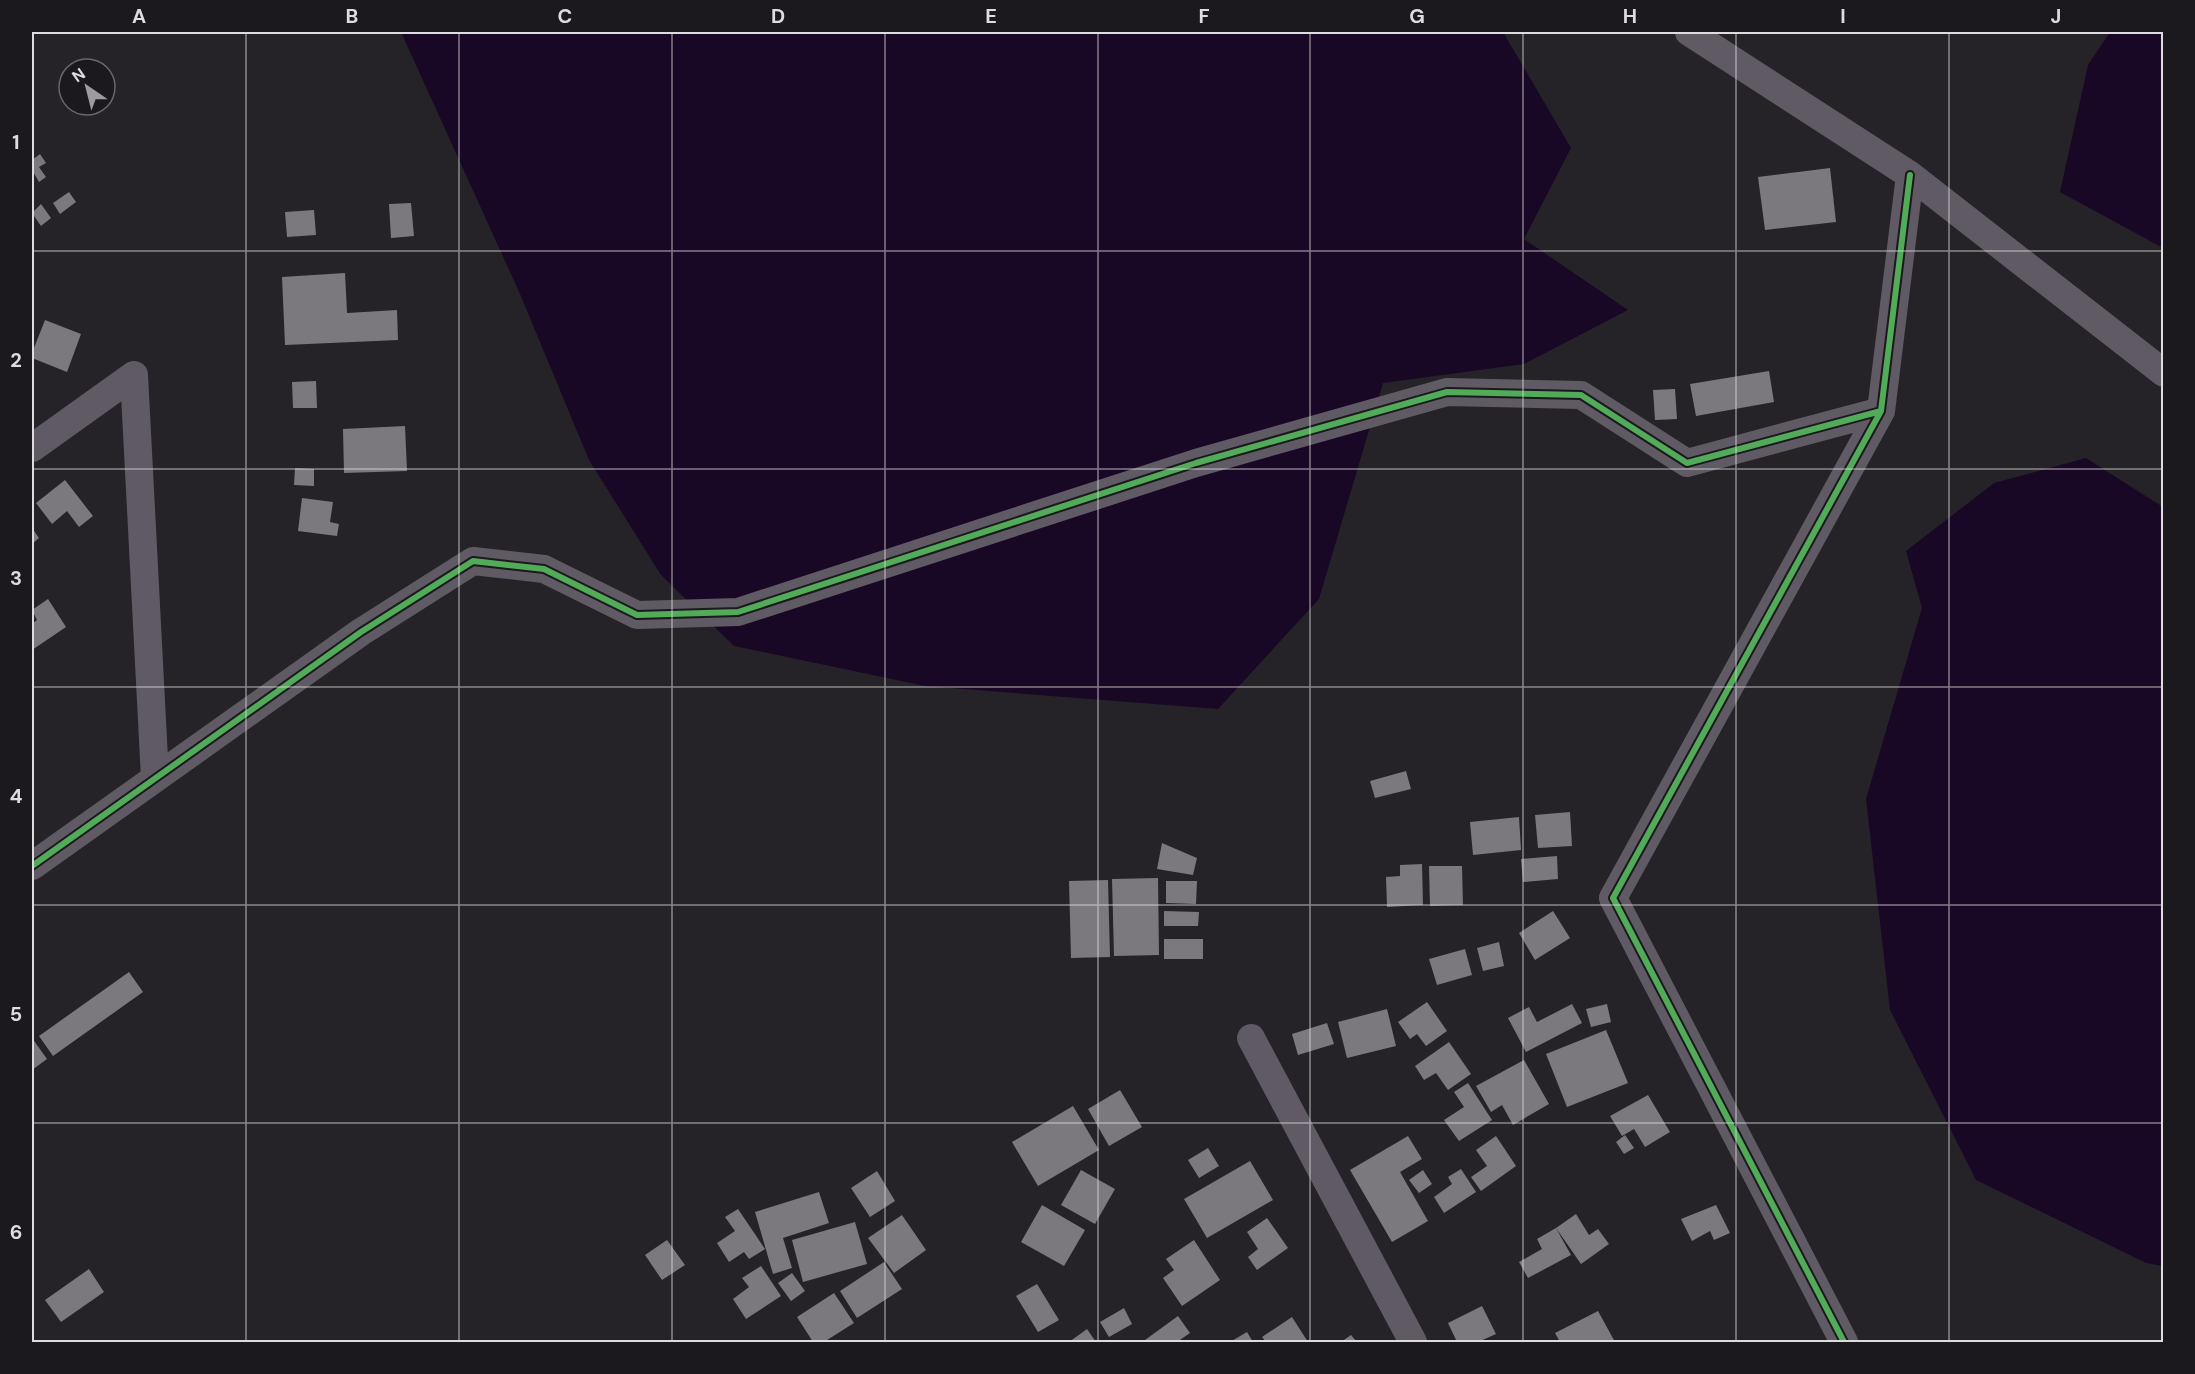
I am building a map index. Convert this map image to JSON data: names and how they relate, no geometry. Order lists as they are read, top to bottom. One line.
{"north":"top left","grid":{"columns":["A","B","C","D","E","F","G","H","I","J"],"rows":["1","2","3","4","5","6"]}}
